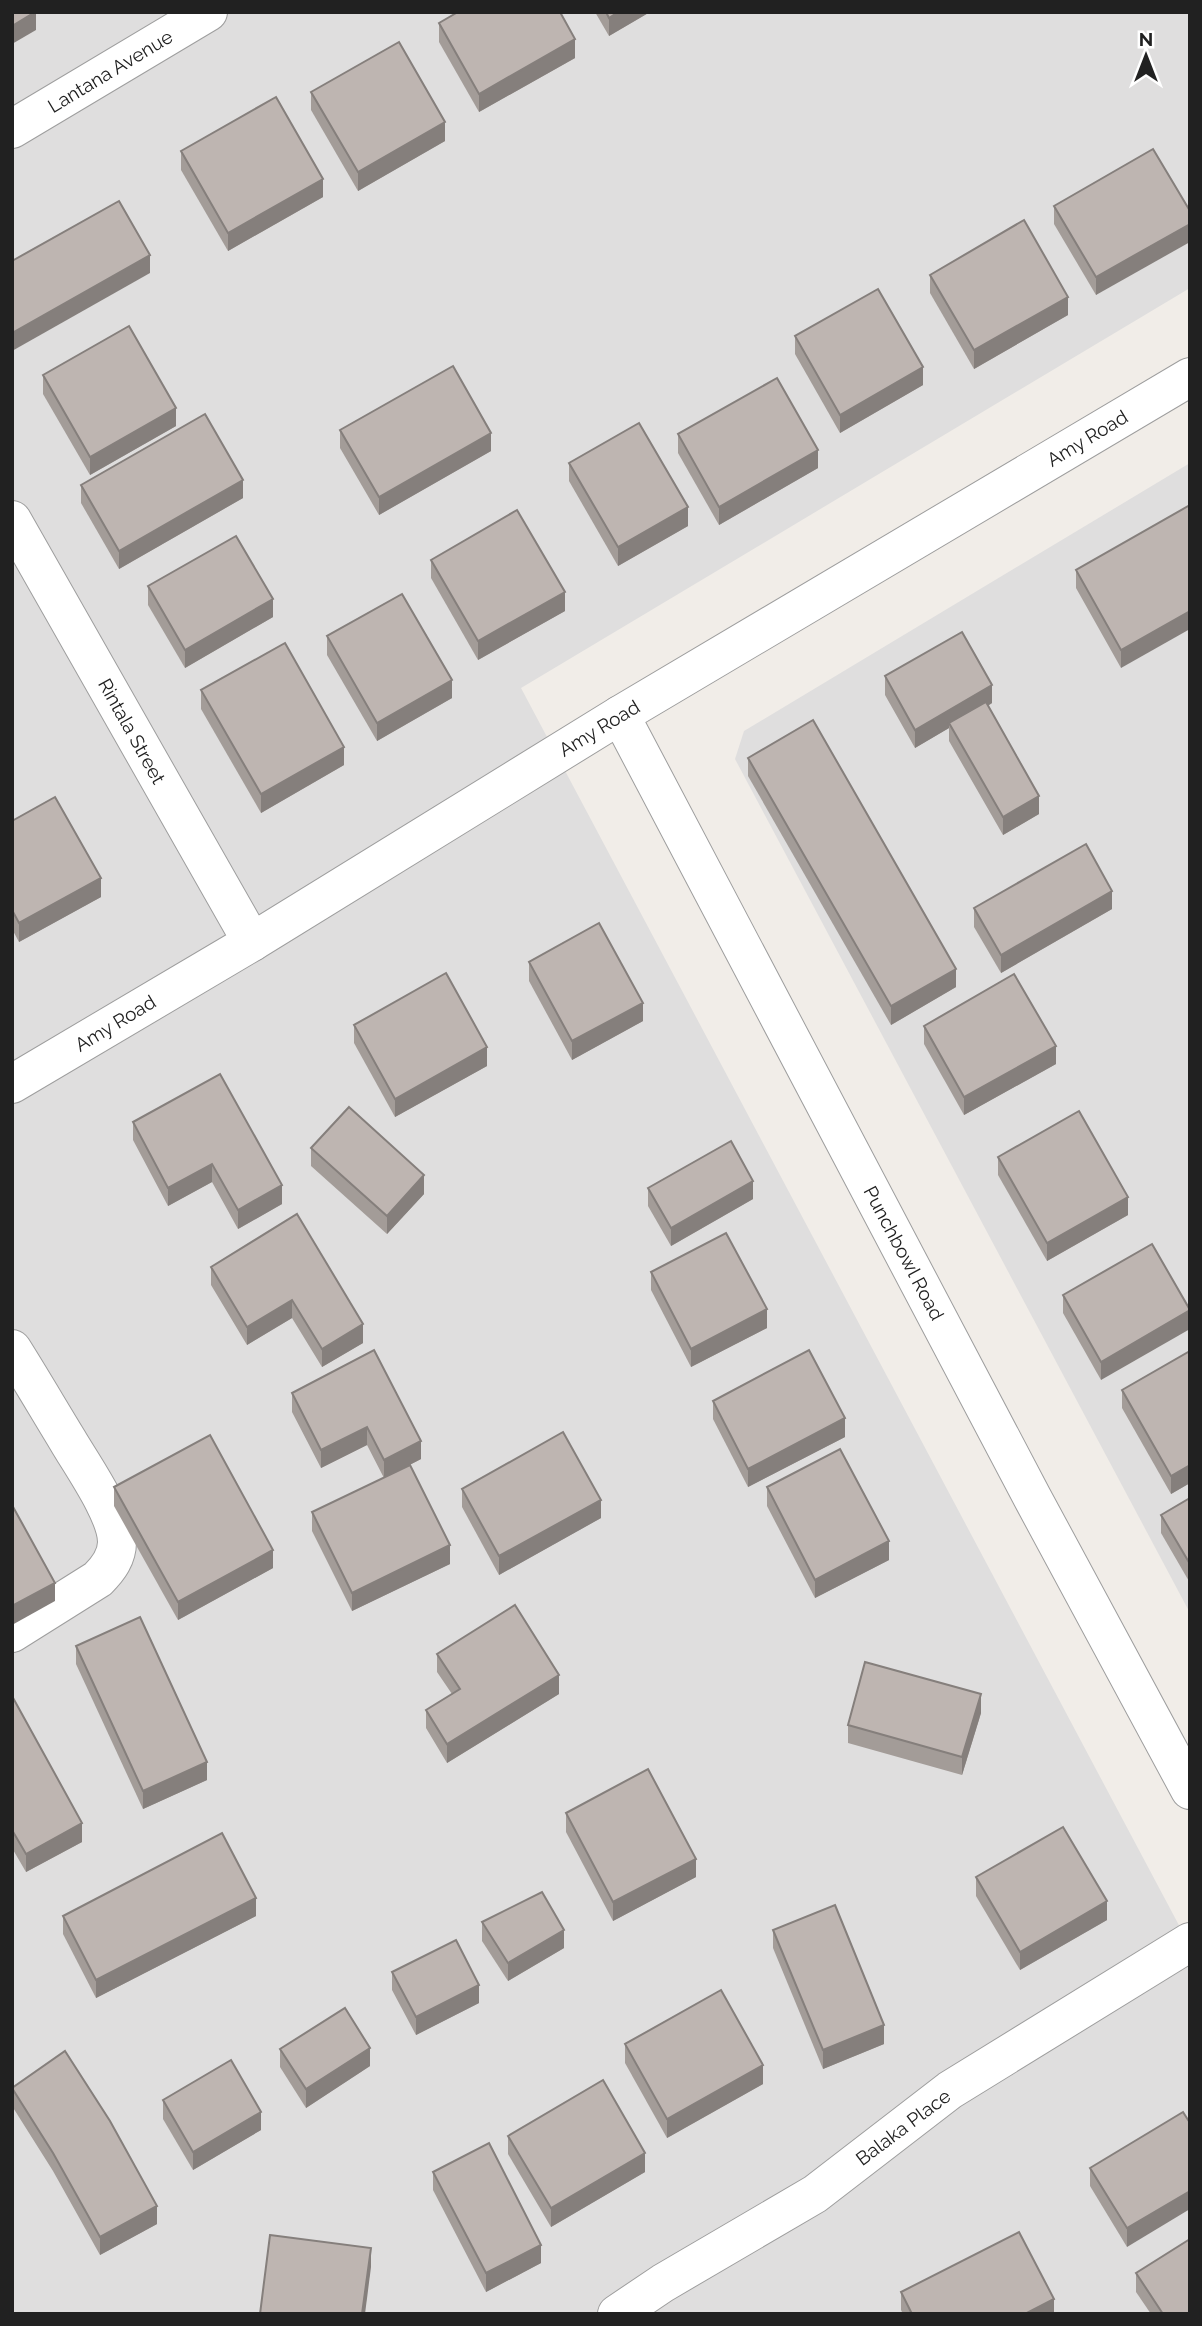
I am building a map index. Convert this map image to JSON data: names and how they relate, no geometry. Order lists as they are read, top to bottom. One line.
{"streets":{"street":["Lantana Avenue","Amy Road","Rintala Street","Punchbowl Road","Balaka Place"]},"crossings":[["Amy Road","Rintala Street"],["Amy Road","Punchbowl Road"]],"north":"top"}
